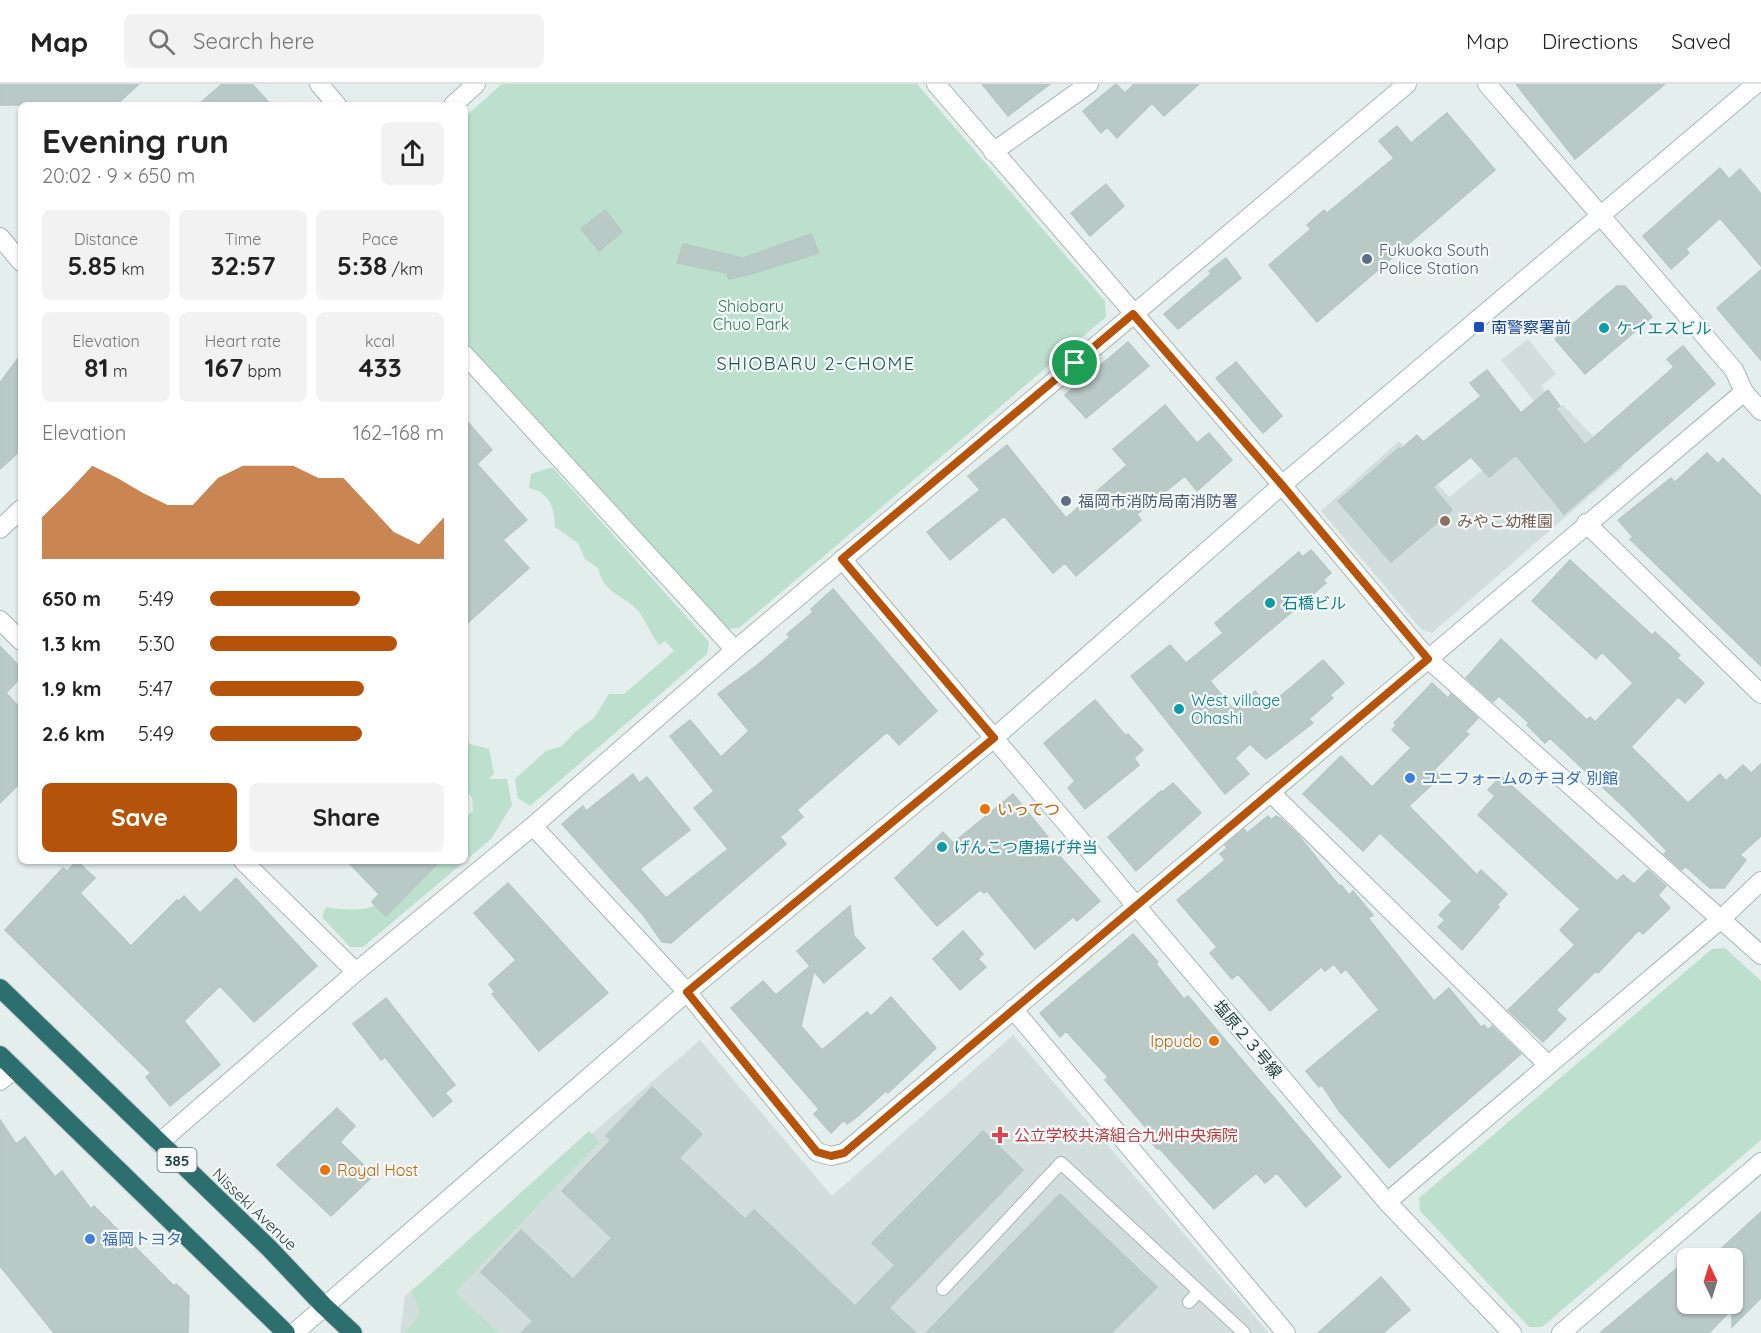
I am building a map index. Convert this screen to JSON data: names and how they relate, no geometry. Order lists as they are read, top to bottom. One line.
{"streets":{"highway":["385","Nisseki Avenue"],"street":["塩原２３号線"]},"districts":["SHIOBARU 2-CHOME"],"parks":["Shiobaru Chuo Park"],"places":{"other":["Fukuoka South Police Station","ケイエスビル","福岡市消防局南消防署","みやこ幼稚園","石橋ビル","West village Ohashi","ユニフォームのチヨダ 別館","いってつ","げんこつ唐揚げ弁当","Ippudo","Royal Host","福岡トヨタ"],"transit":["南警察署前"],"health":["公立学校共済組合九州中央病院"]},"north":"top","page":{"header":"Map","search":"Search here","nav":["Map","Directions","Saved"],"heading":["Evening run","20:02 · 9 × 650 m"],"stats":[["Distance","5.85 km"],["Time","32:57"],["Pace","5:38 /km"],["Elevation","81 m"],["Heart rate","167 bpm"],["kcal","433"]],"chart":["Elevation","162–168 m"],"list":[{"name":"650 m","note":"5:49"},{"name":"1.3 km","note":"5:30"},{"name":"1.9 km","note":"5:47"},{"name":"2.6 km","note":"5:49"}],"buttons":["Save","Share"]}}
